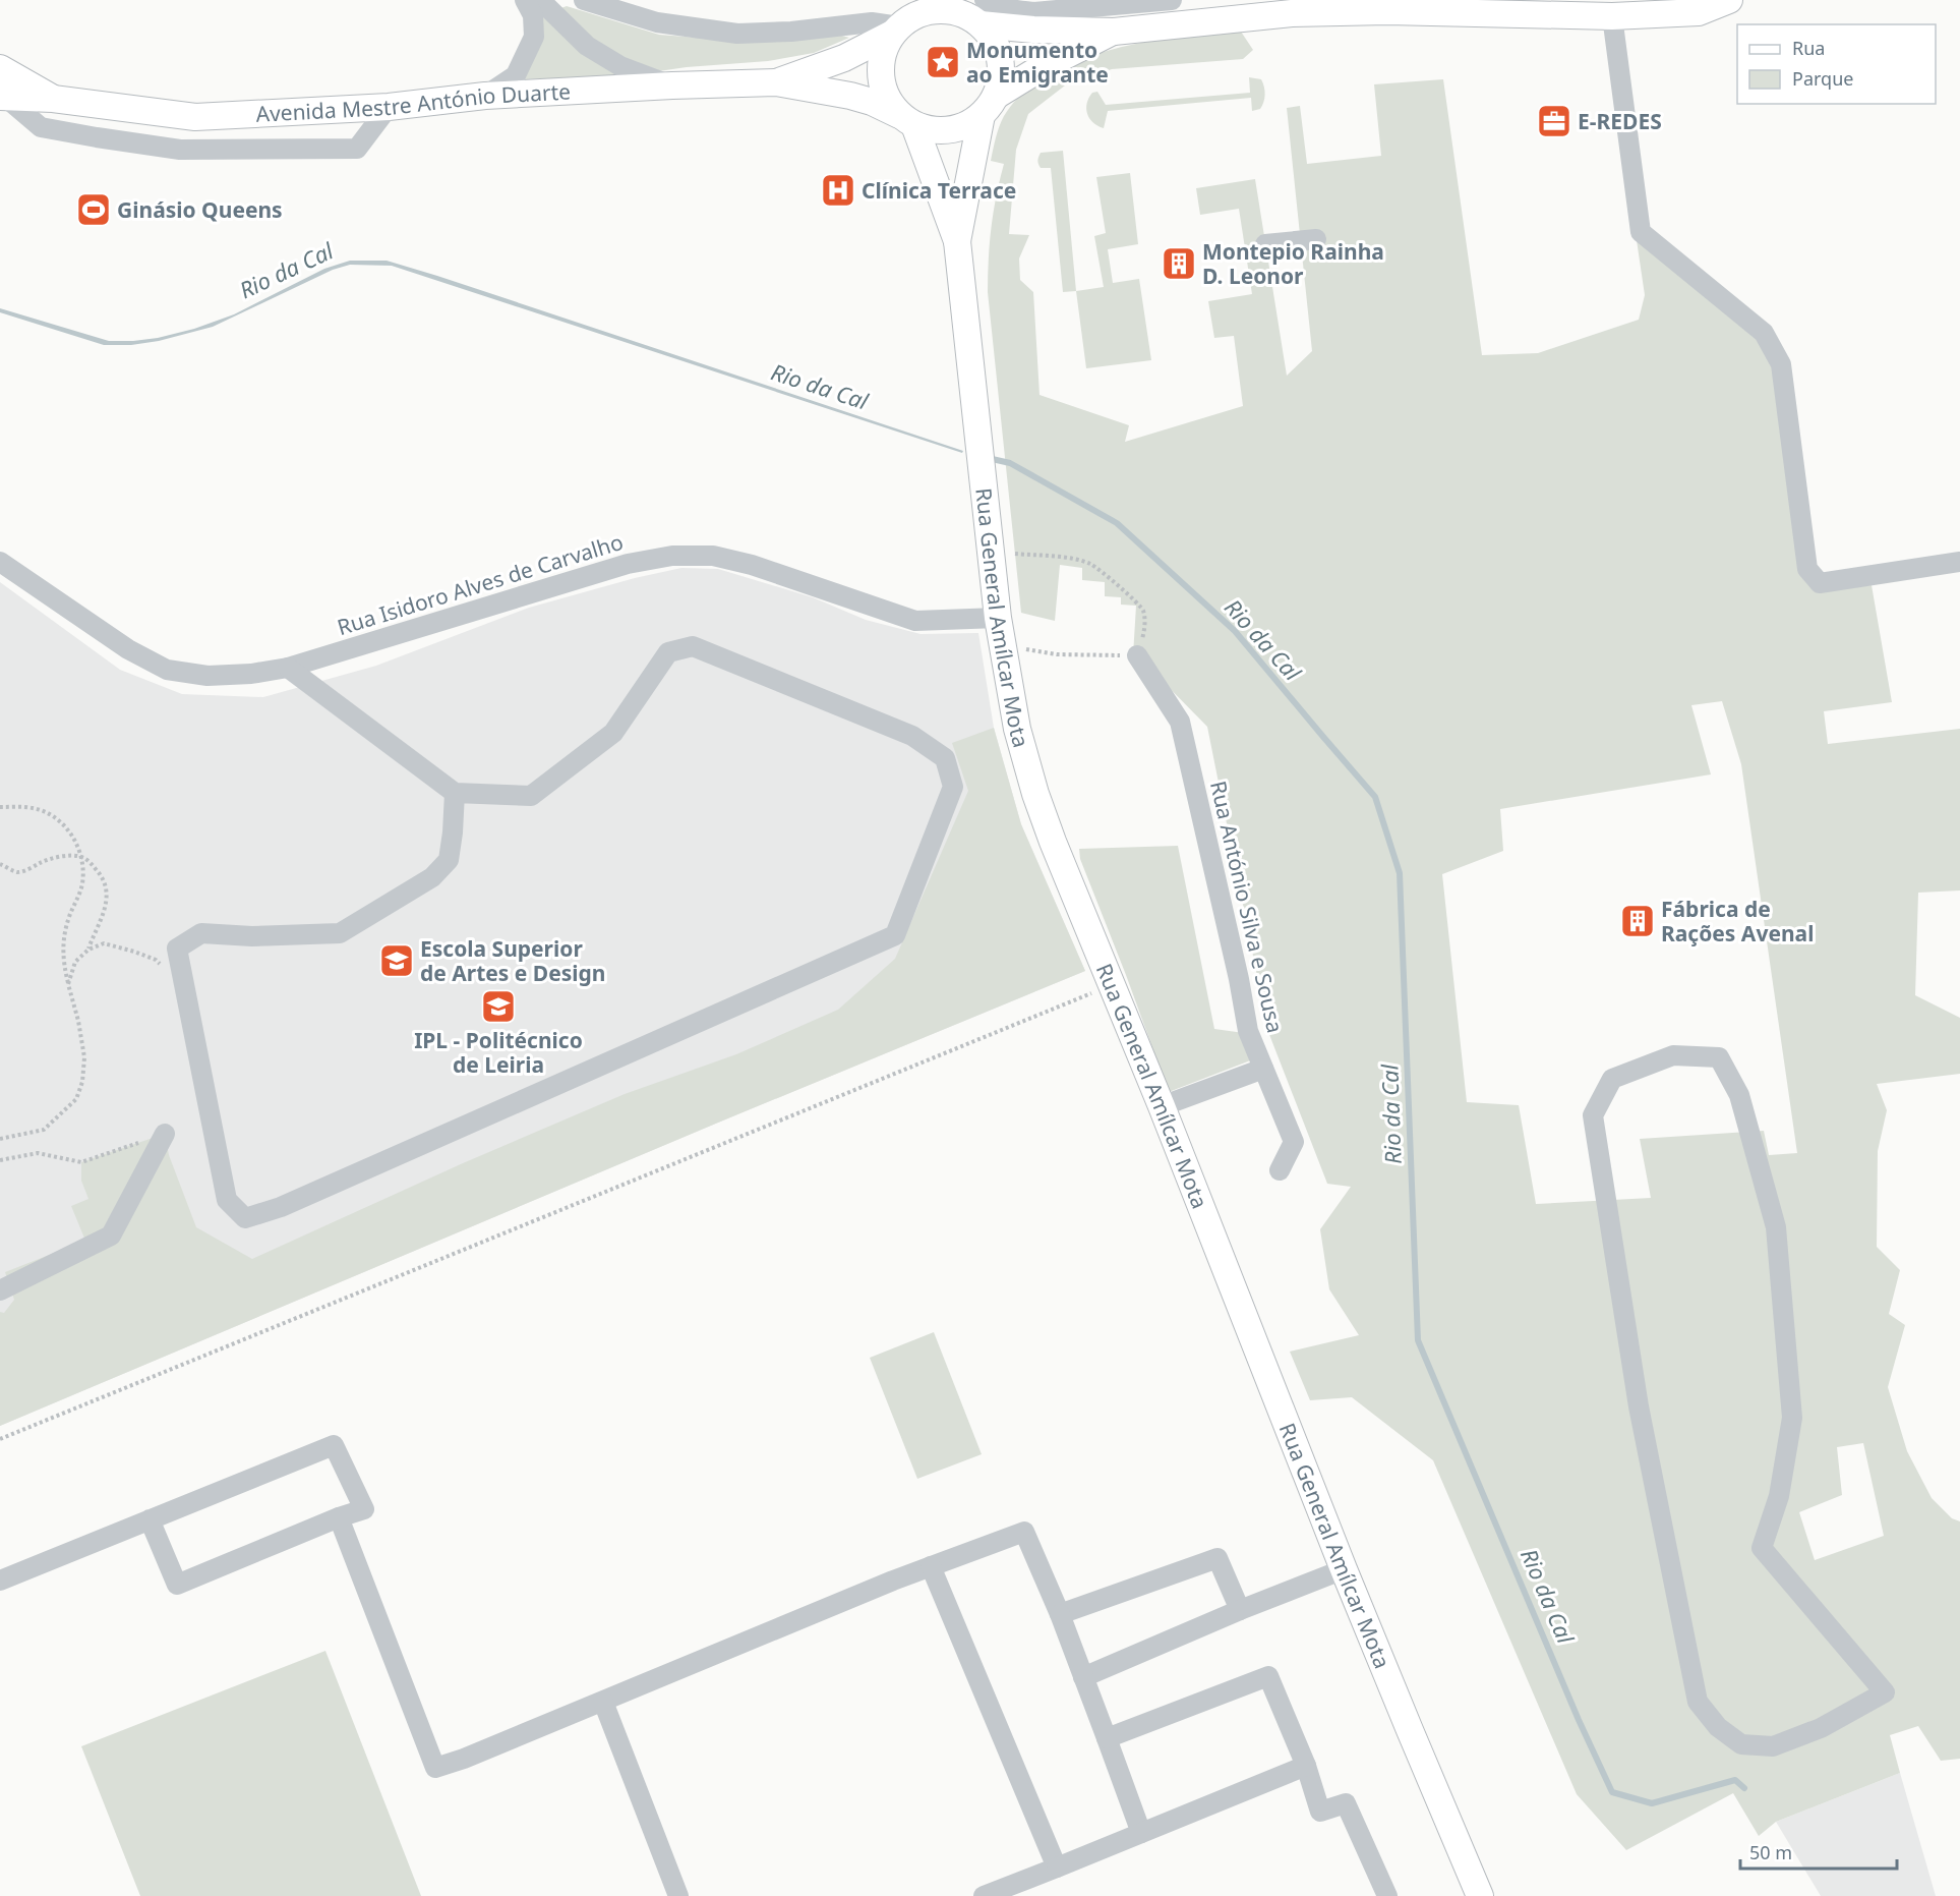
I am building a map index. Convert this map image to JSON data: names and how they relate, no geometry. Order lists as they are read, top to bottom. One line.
{"streets":{"main road":["Avenida Mestre António Duarte","Rua General Amílcar Mota"],"street":["Rua Isidoro Alves de Carvalho","Rua António Silva e Sousa"]},"crossings":[["Rua Isidoro Alves de Carvalho","Rua General Amílcar Mota"]],"water":["Rio da Cal"],"places":{"place":["Monumento ao Emigrante"],"office":["E-REDES"],"hospital":["Clínica Terrace"],"sports":["Ginásio Queens"],"building":["Montepio Rainha D. Leonor","Fábrica de Rações Avenal"],"school or university":["Escola Superior de Artes e Design","IPL - Politécnico de Leiria"]},"legend":["Rua","Parque"],"scale_bar":"50 m"}
